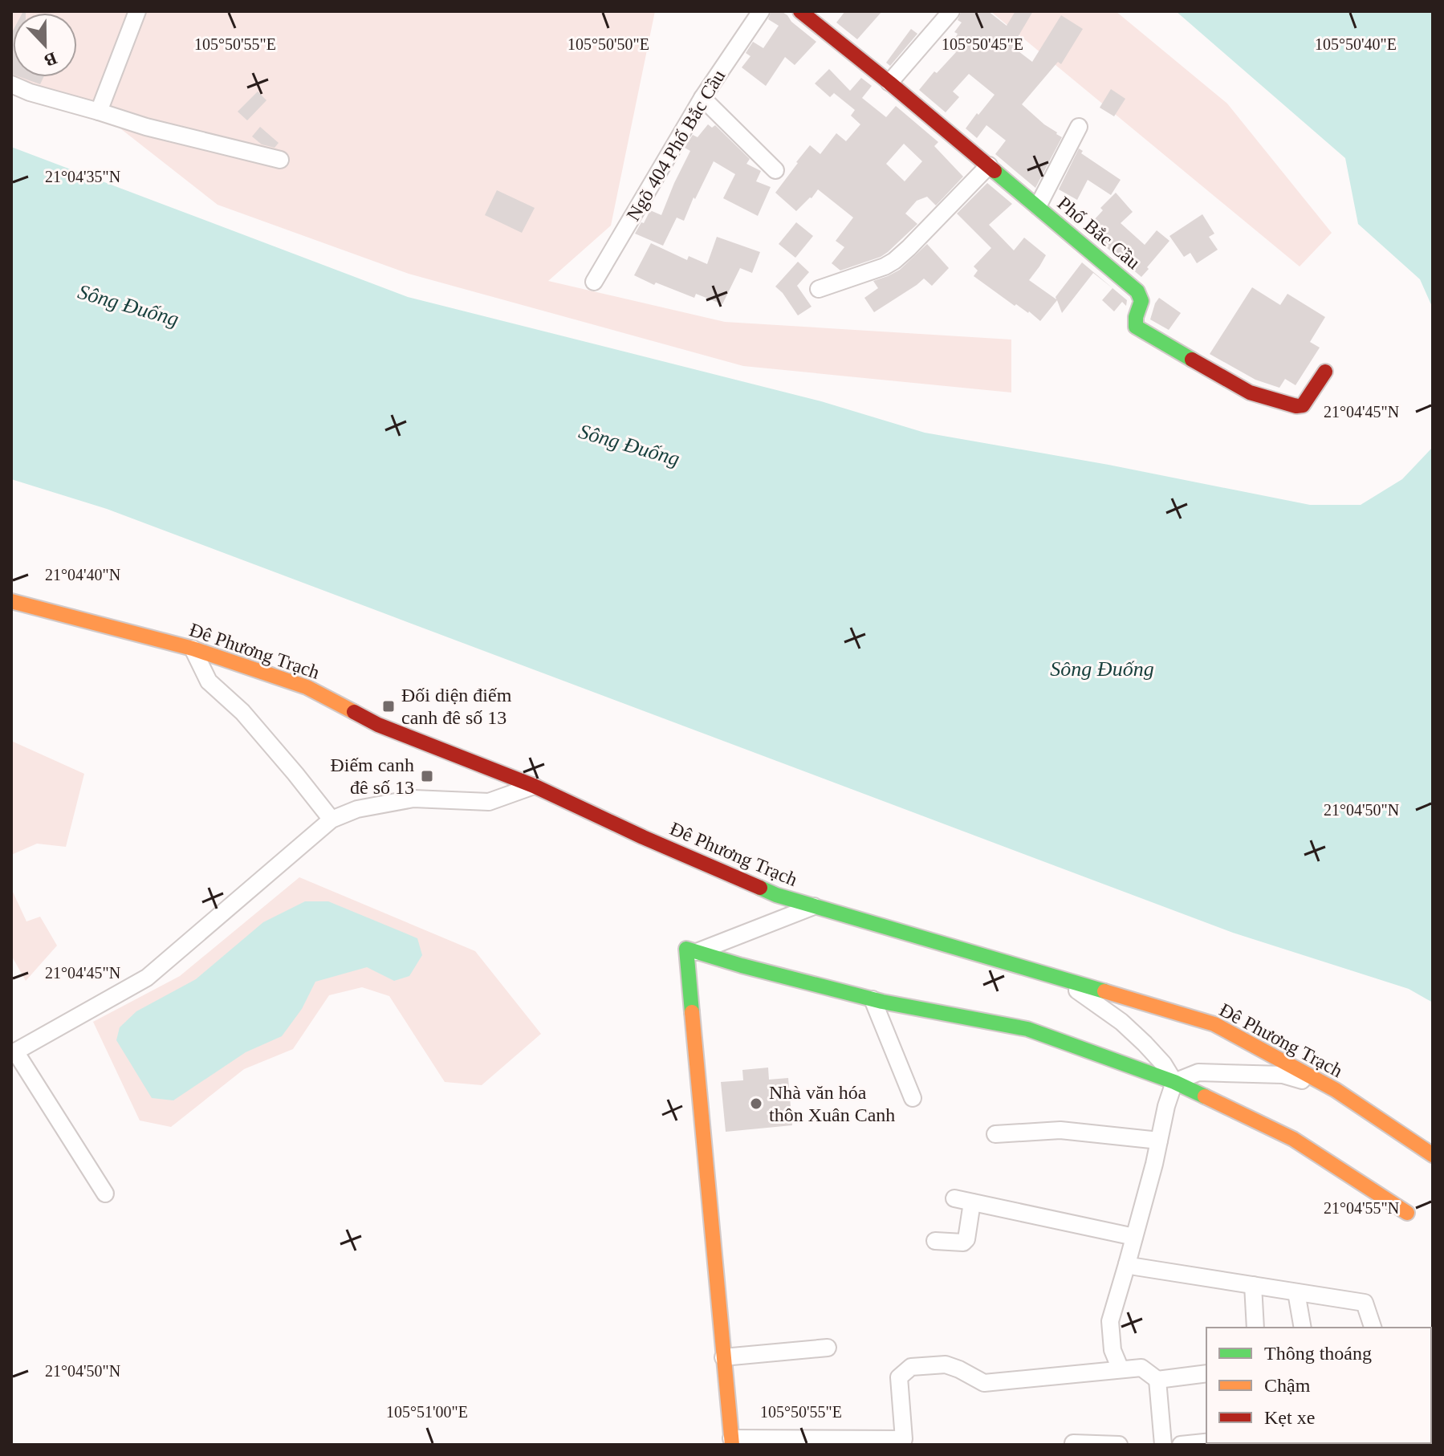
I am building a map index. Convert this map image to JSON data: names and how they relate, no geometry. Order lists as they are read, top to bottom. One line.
{"streets":{"street":["Ngõ 404 Phố Bắc Cầu","Phố Bắc Cầu","Đê Phương Trạch"]},"water":["Sông Đuống"],"places":{"transit":["Đối diện điếm canh đê số 13","Điếm canh đê số 13"],"other":["Nhà văn hóa thôn Xuân Canh"]},"legend":["Thông thoáng","Chậm","Kẹt xe"],"north":"bottom","coordinates":["105°50'55\"E","105°50'50\"E","105°50'45\"E","105°50'40\"E","21°04'35\"N","21°04'45\"N","21°04'40\"N","21°04'50\"N","21°04'55\"N","105°51'00\"E"]}
